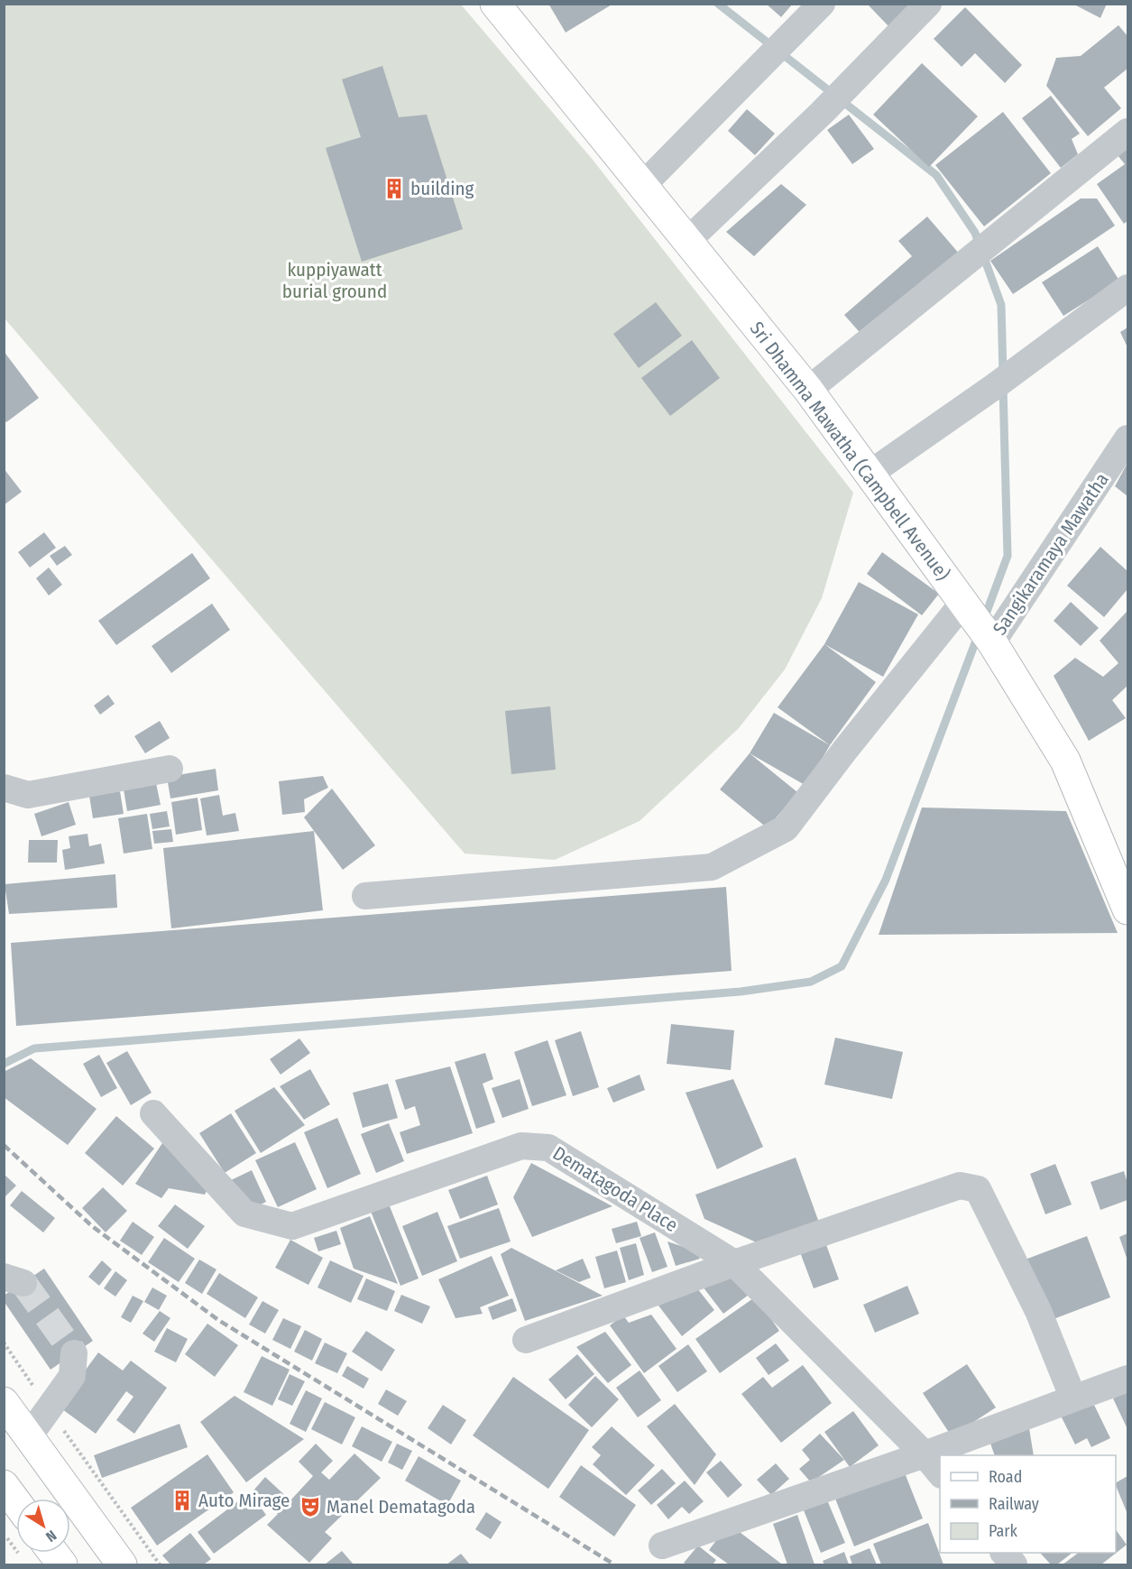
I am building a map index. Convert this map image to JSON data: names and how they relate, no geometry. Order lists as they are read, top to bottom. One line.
{"streets":{"main road":["Sri Dhamma Mawatha (Campbell Avenue)"],"street":["Sangikaramaya Mawatha","Dematagoda Place"]},"crossings":[["Sri Dhamma Mawatha (Campbell Avenue)","Sangikaramaya Mawatha"]],"parks":["kuppiyawatt burial ground"],"places":{"building":["building","Auto Mirage"],"theatre":["Manel Dematagoda"]},"legend":["Road","Railway","Park"],"north":"bottom right"}
